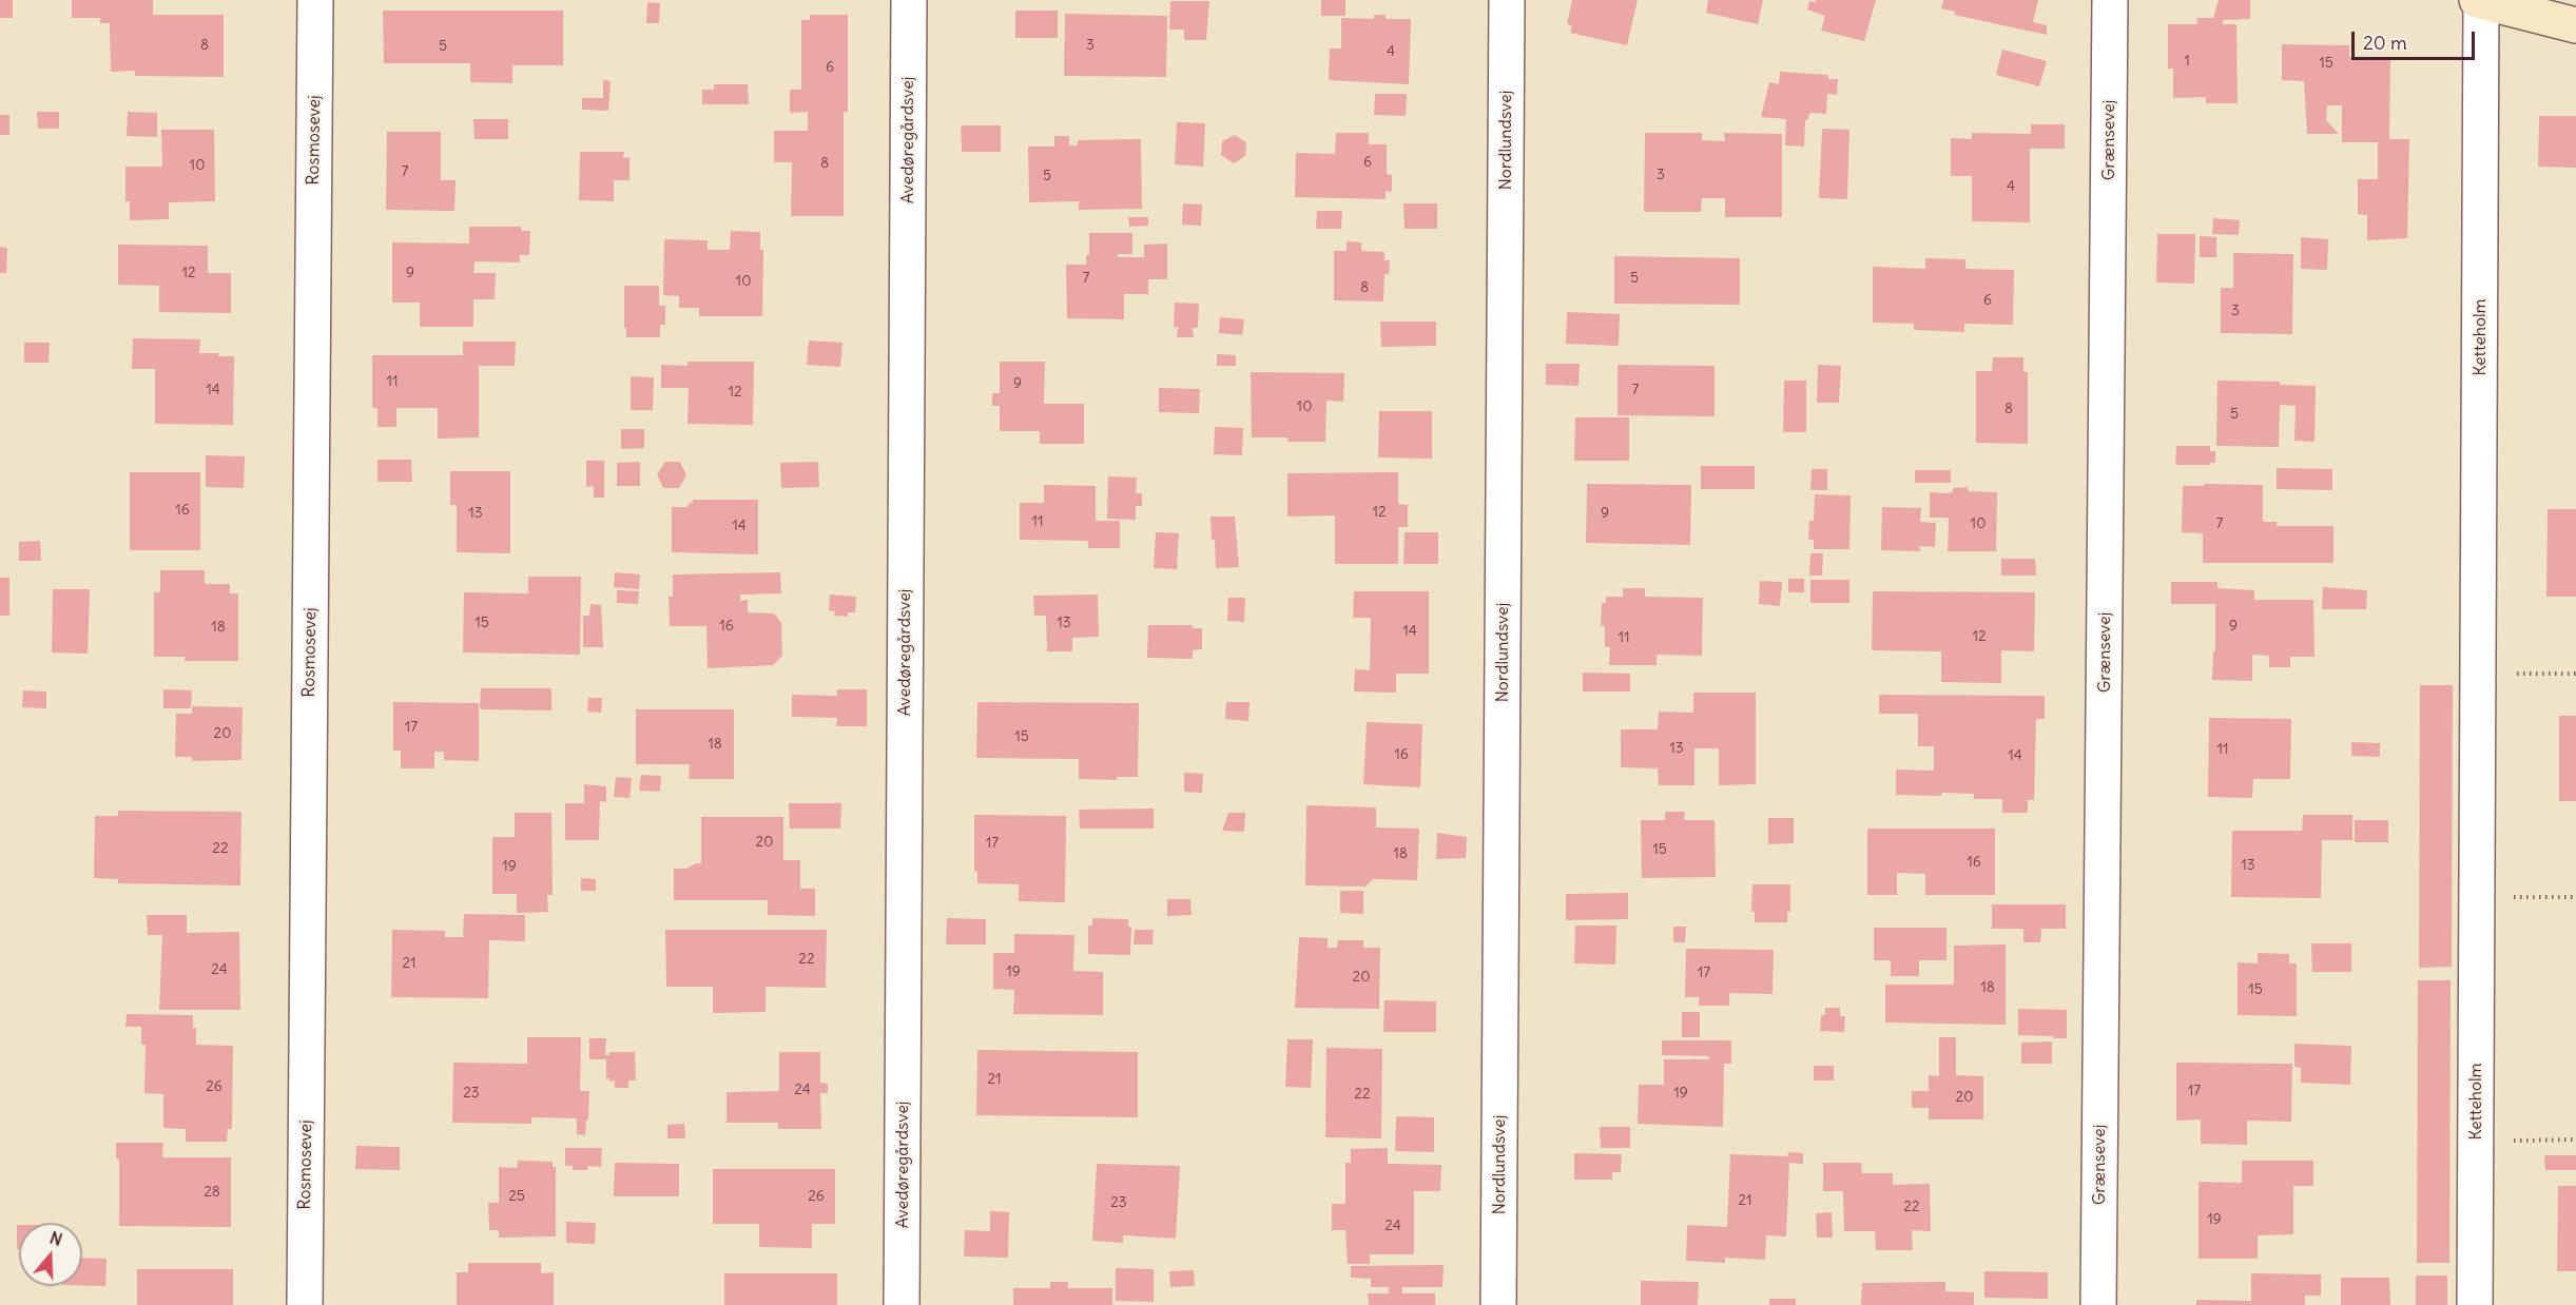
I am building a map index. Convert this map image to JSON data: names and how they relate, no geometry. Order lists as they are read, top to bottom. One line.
{"streets":{"street":["Rosmosevej","Avedøregårdsvej","Nordlundsvej","Grænsevej","Ketteholm"]},"house_numbers":["8","3","5","4","1","15","6","6","8","10","7","3","5","4","12","9","7","5","10","8","6","3","11","9","14","7","12","10","8","5","16","12","13","9","11","10","7","14","15","13","16","9","18","14","12","11","17","20","15","18","13","11","16","14","20","17","22","15","18","16","13","19","22","21","24","19","17","20","18","15","21","26","24","17","23","19","22","20","28","25","26","21","23","22","19","24"],"scale_bar":"20 m","north":"top"}
